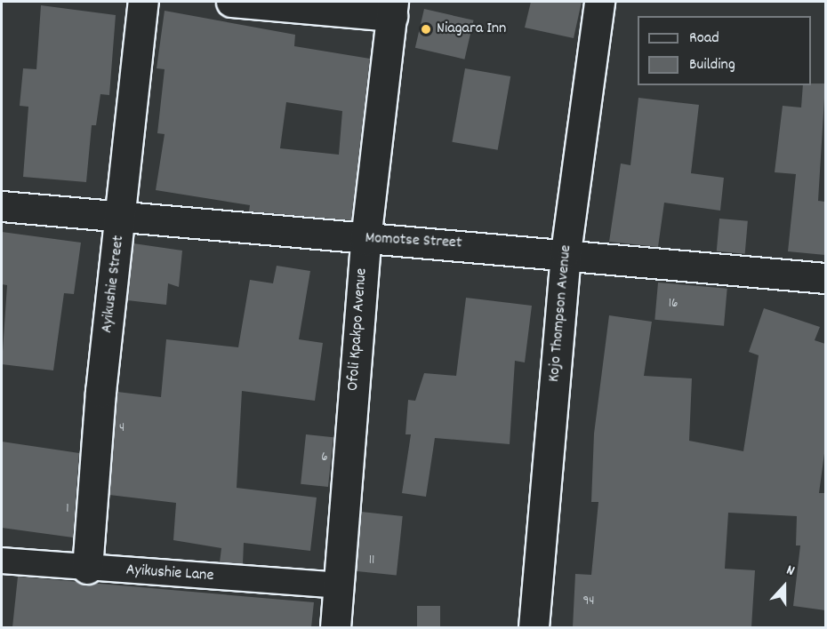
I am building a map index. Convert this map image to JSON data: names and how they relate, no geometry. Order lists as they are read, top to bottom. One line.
{"streets":{"street":["Momotse Street","Ayikushie Street","Kojo Thompson Avenue","Ofoli Kpakpo Avenue","Ayikushie Lane"]},"crossings":[["Momotse Street","Ayikushie Street"],["Momotse Street","Kojo Thompson Avenue"],["Momotse Street","Ofoli Kpakpo Avenue"],["Ayikushie Street","Ayikushie Lane"],["Ofoli Kpakpo Avenue","Ayikushie Lane"]],"places":["Niagara Inn"],"house_numbers":["16","4","6","1","11","94"],"legend":["Road","Building"],"north":"top"}
